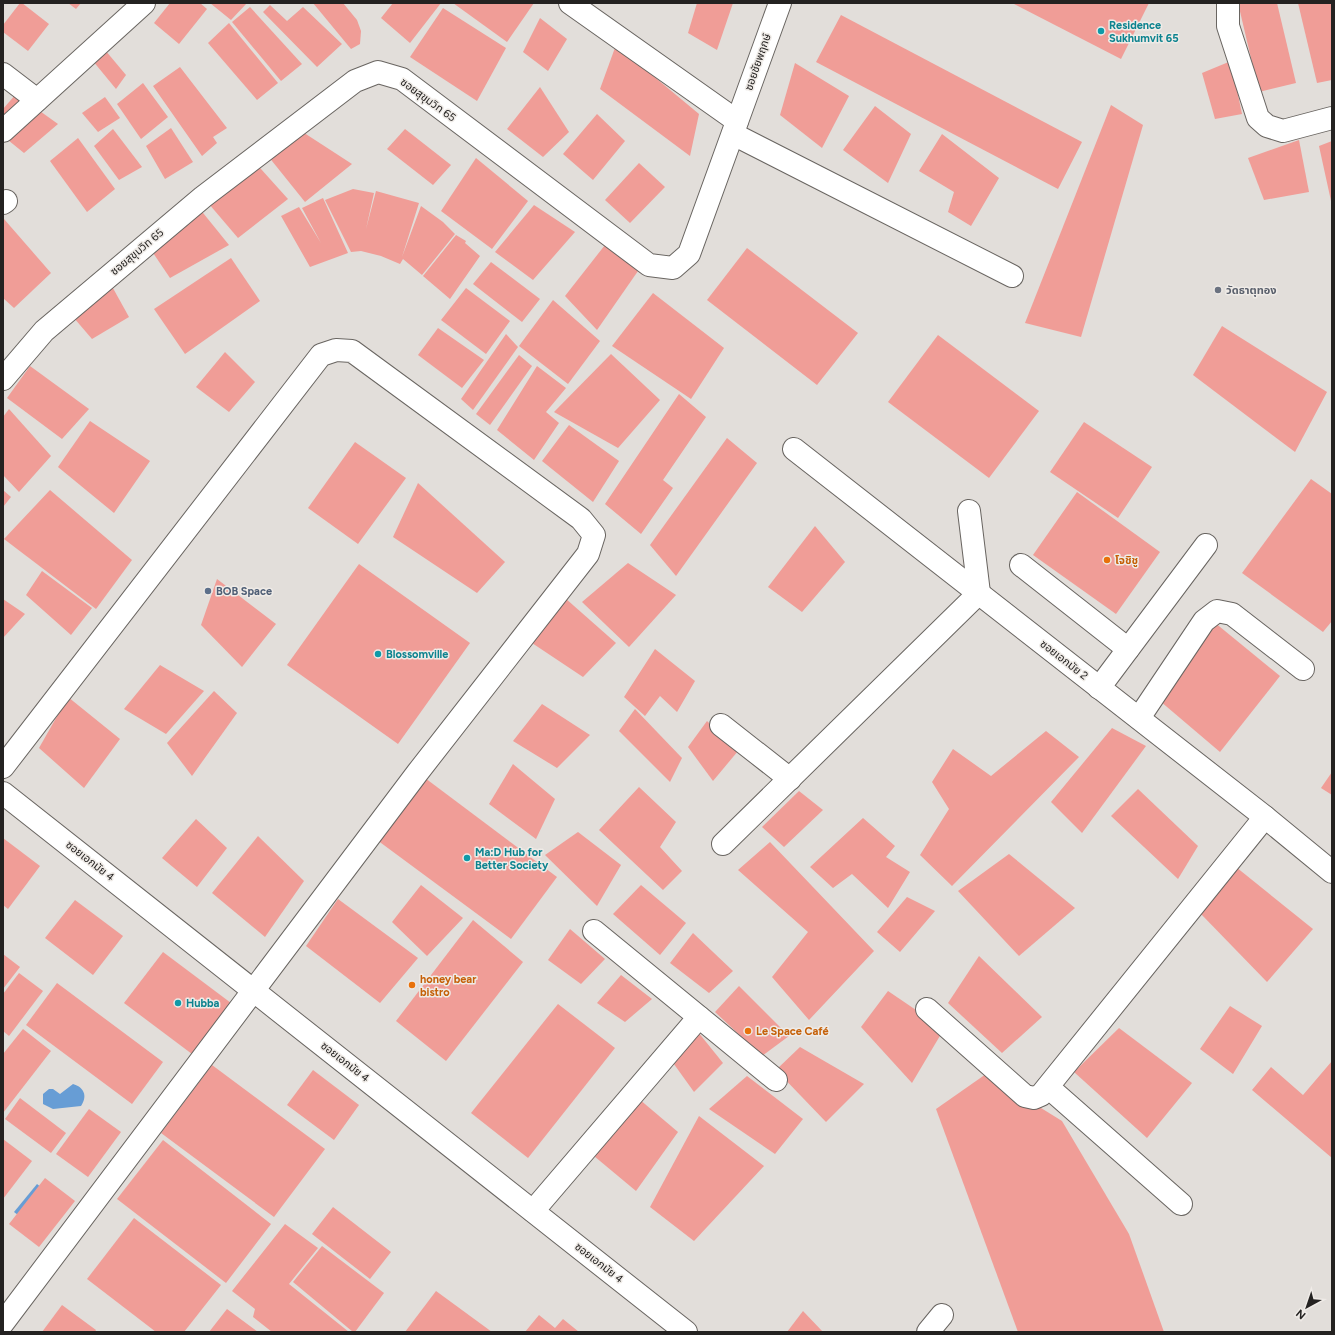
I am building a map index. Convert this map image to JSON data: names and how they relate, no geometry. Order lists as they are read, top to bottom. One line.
{"streets":{"street":["ซอยชัยพฤกษ์","ซอยสุขุมวิท 65","ซอยเอกมัย 2","ซอยเอกมัย 4"]},"crossings":[["ซอยชัยพฤกษ์","ซอยสุขุมวิท 65"]],"places":["Residence Sukhumvit 65","วัดธาตุทอง","โจชิชู","BOB Space","Blossomville","Ma:D Hub for Better Society","honey bear bistro","Hubba","Le Space Café"],"north":"bottom left"}
